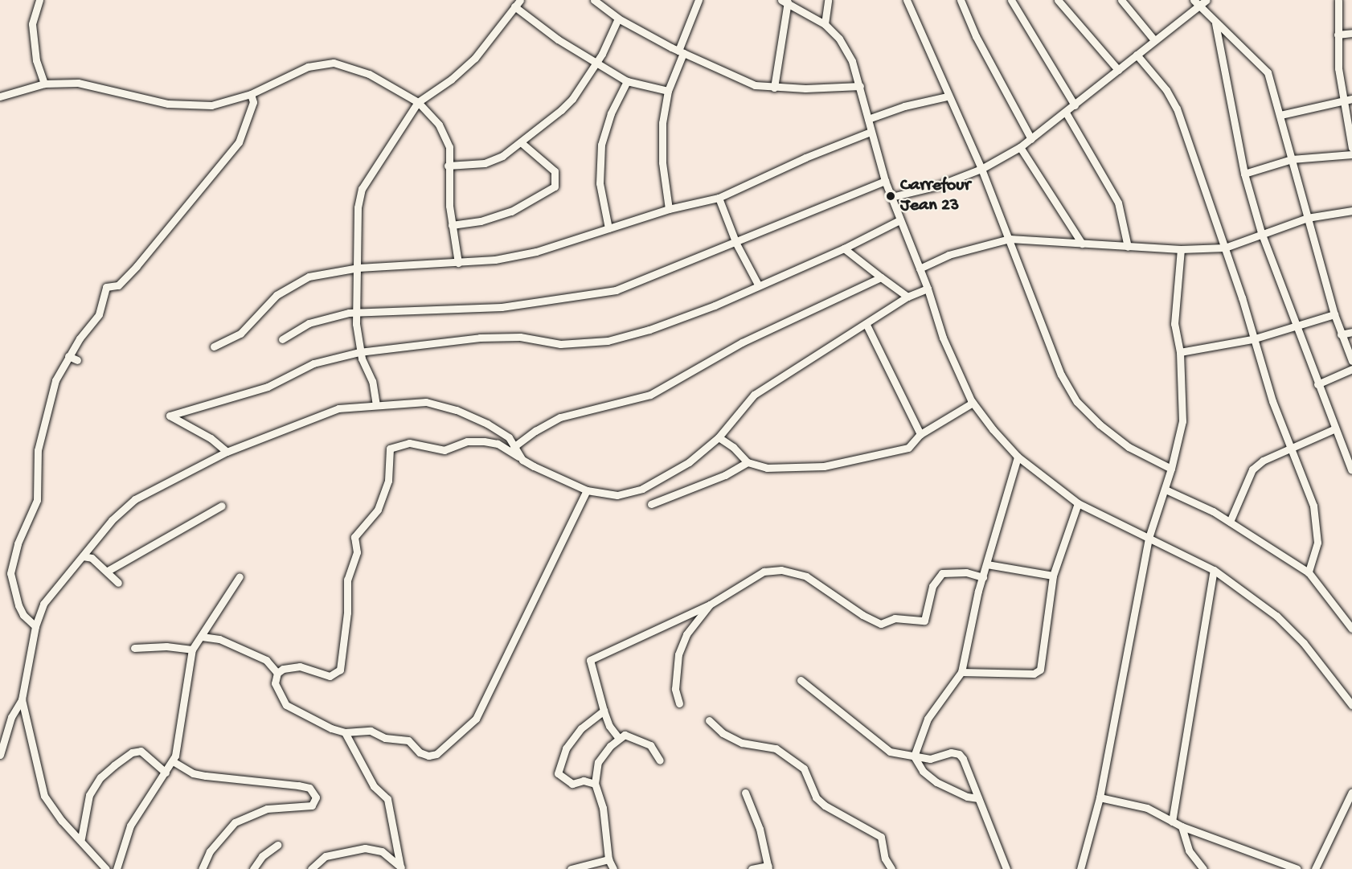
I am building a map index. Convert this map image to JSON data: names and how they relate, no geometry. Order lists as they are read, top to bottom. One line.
{"places":["Carrefour Jean 23"]}
